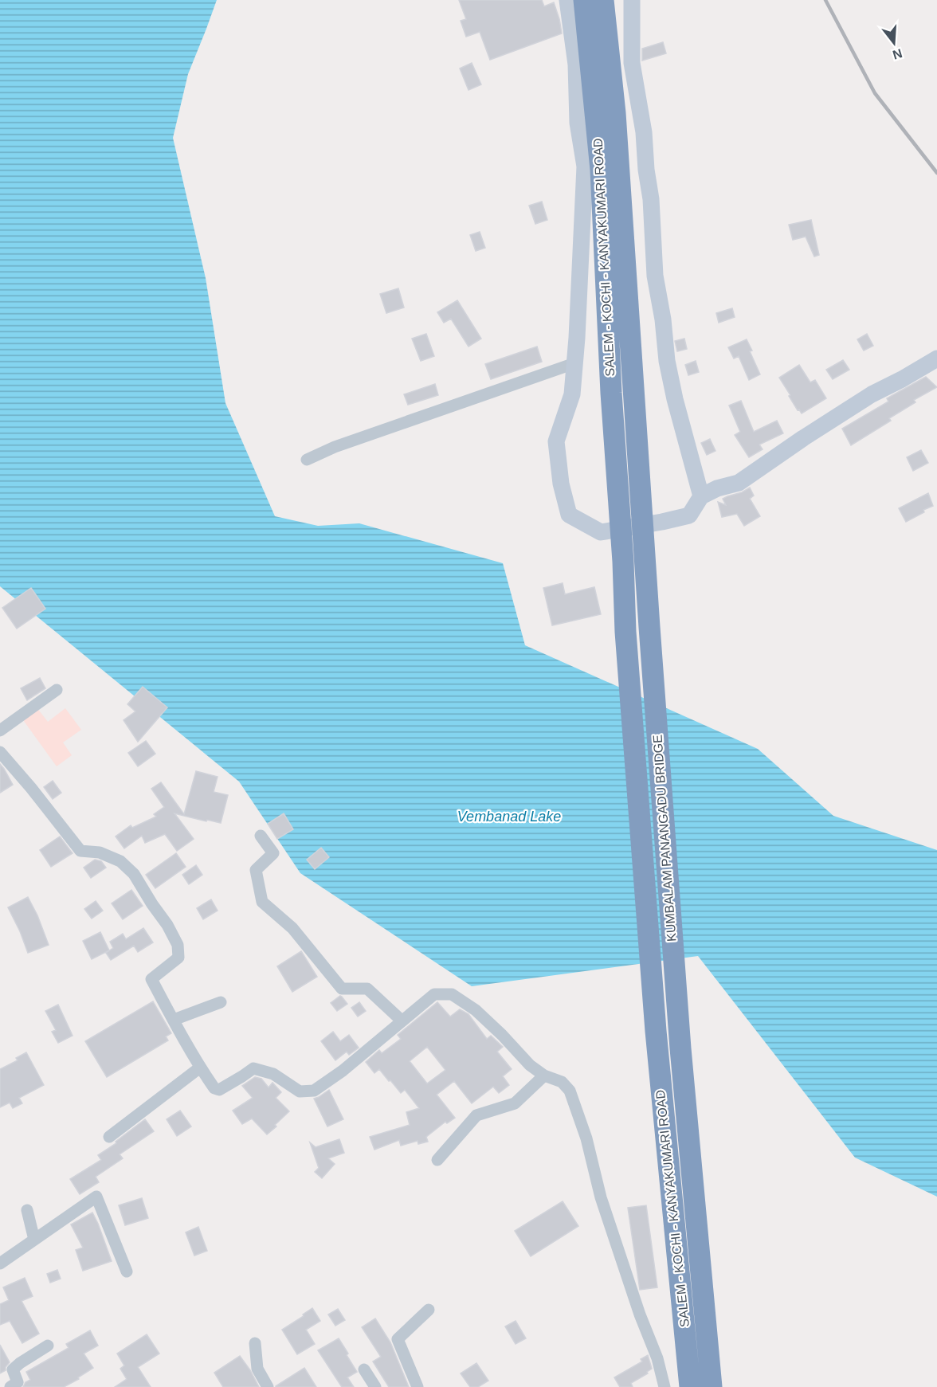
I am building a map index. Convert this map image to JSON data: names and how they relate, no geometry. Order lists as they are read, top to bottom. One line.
{"streets":{"highway":["SALEM - KOCHI - KANYAKUMARI ROAD","KUMBALAM PANANGADU BRIDGE"]},"crossings":[["SALEM - KOCHI - KANYAKUMARI ROAD","KUMBALAM PANANGADU BRIDGE"]],"water":["Vembanad Lake"],"north":"bottom"}
